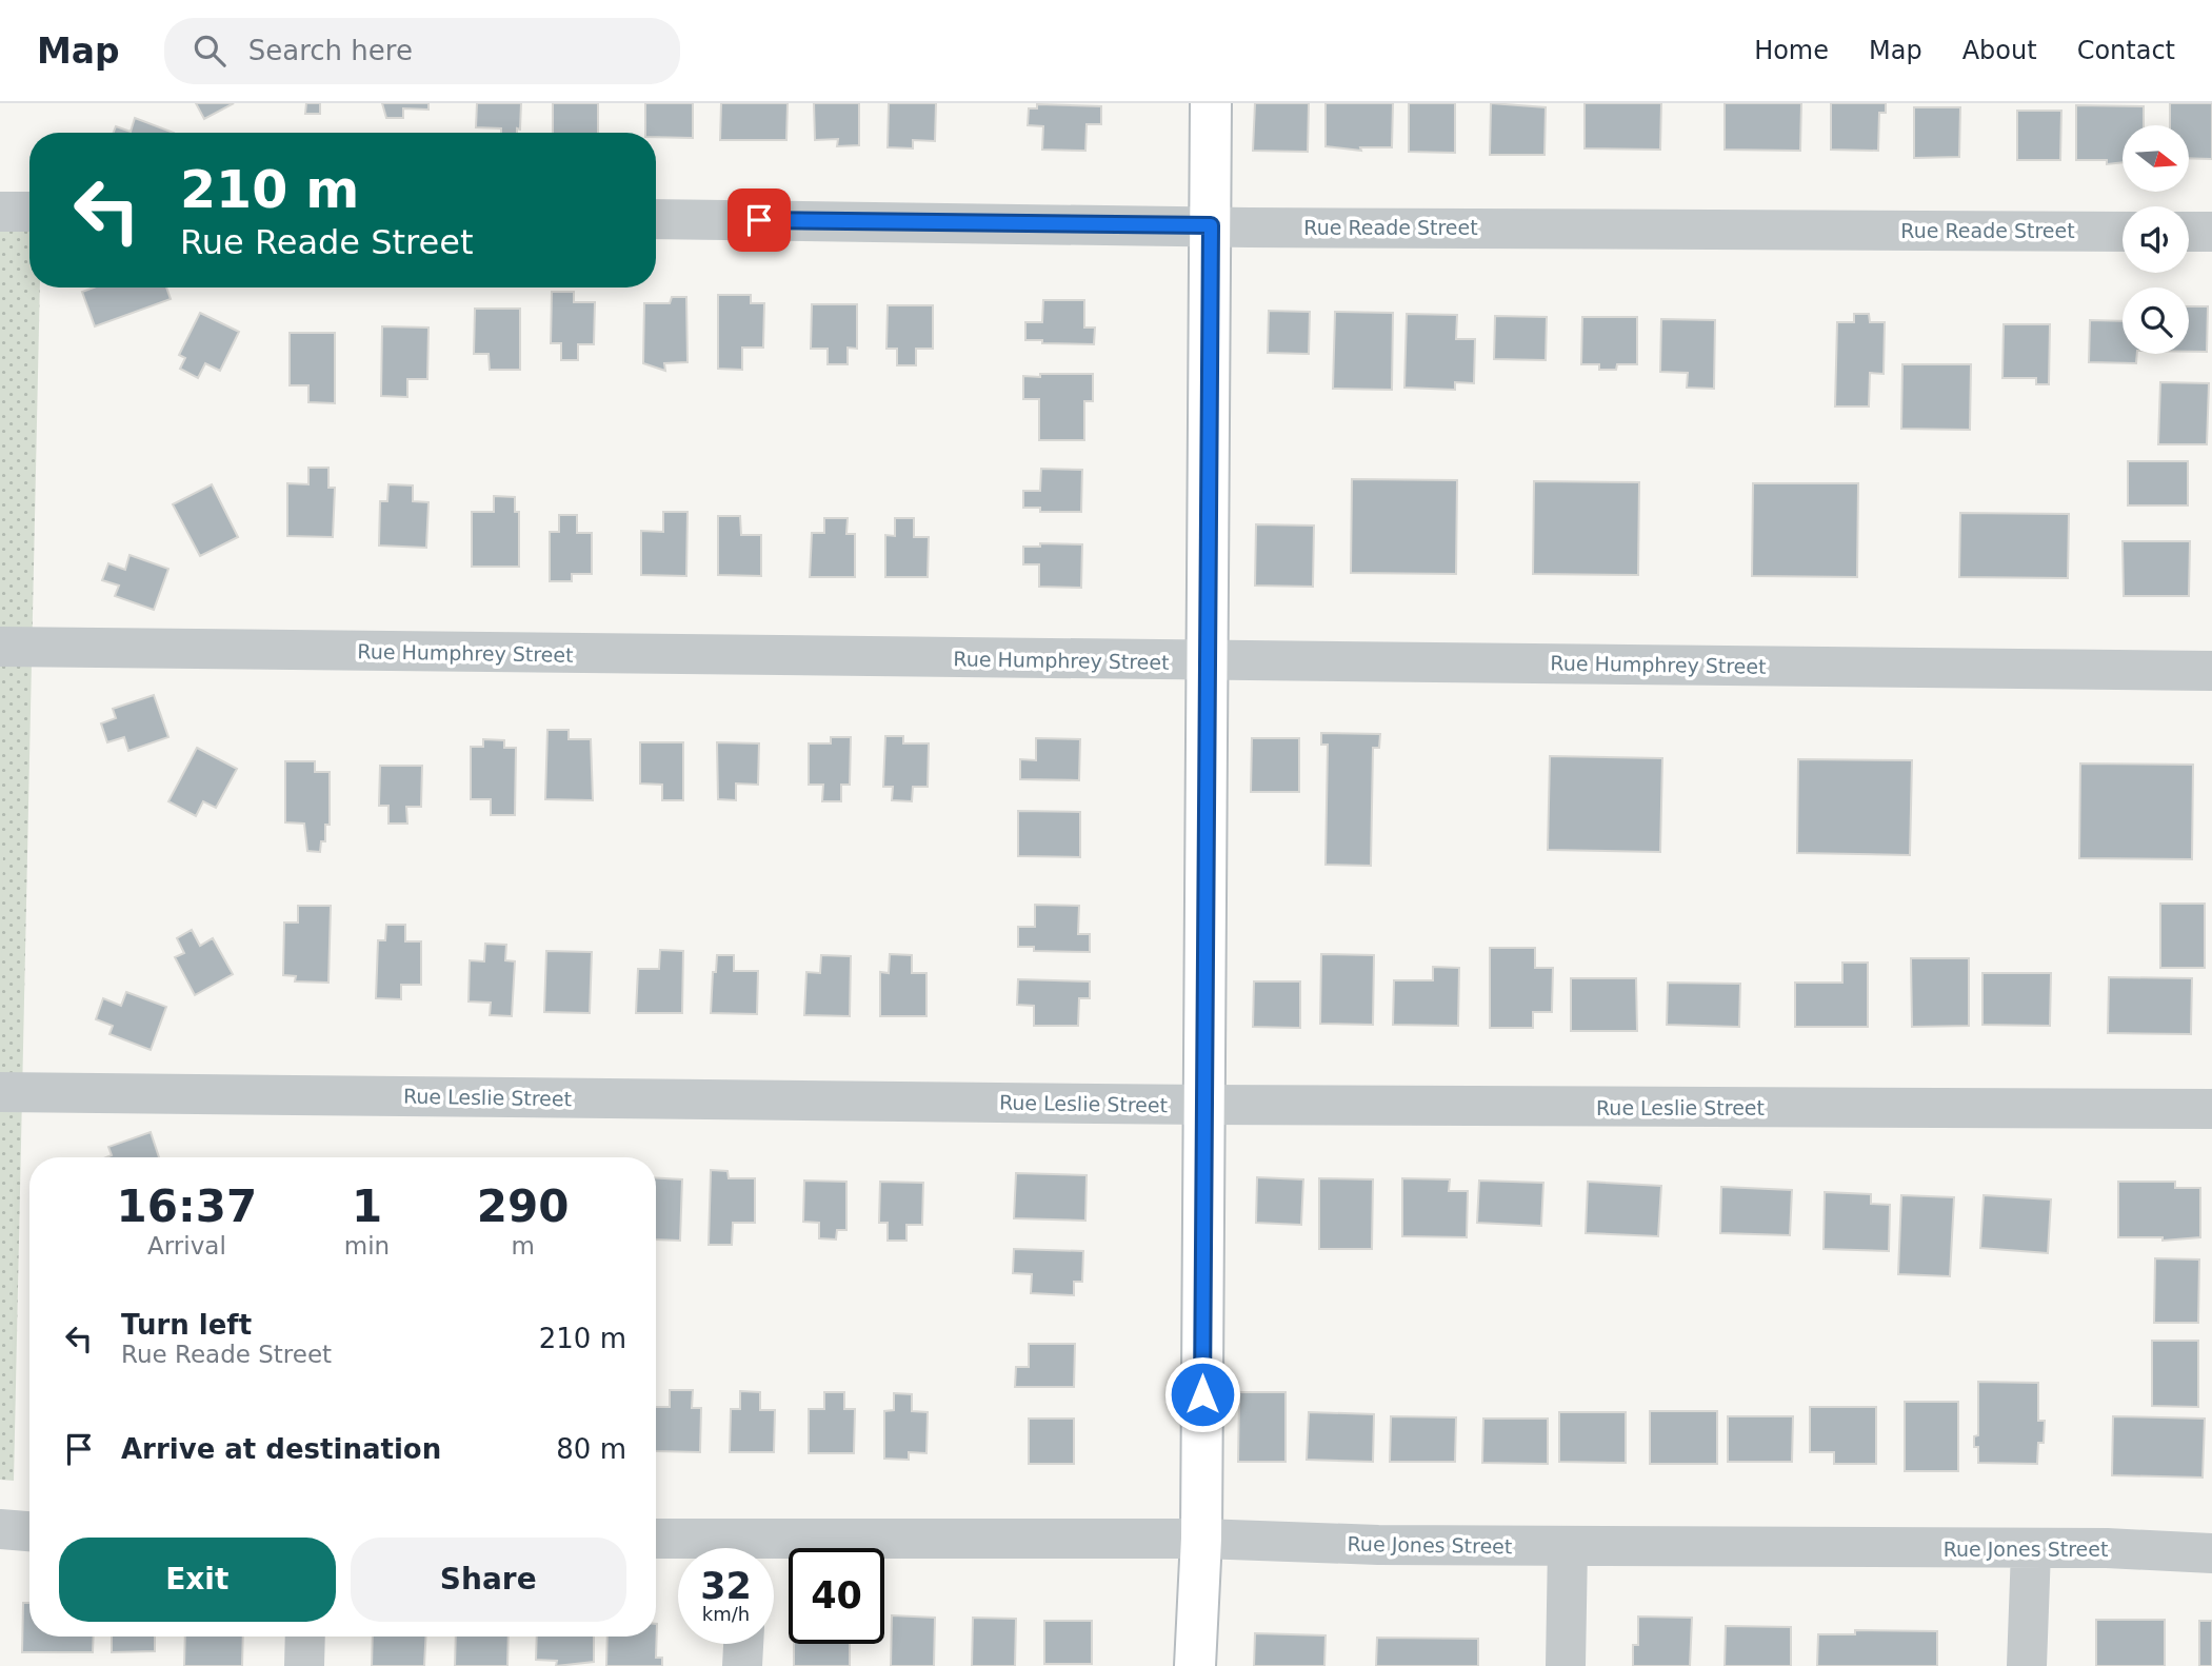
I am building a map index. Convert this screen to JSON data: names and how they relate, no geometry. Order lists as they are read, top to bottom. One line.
{"streets":{"street":["Rue Reade Street","Rue Humphrey Street","Rue Leslie Street","Rue Jones Street"]},"north":"right","page":{"header":"Map","search":"Search here","nav":["Home","Map","About","Contact"],"turn":["210 m","Rue Reade Street"],"eta":["16:37","Arrival","1","min","290","m"],"list":[{"name":"Turn left","note":"Rue Reade Street","value":"210 m"},{"name":"Arrive at destination","value":"80 m"}],"buttons":["Exit","Share"],"speed":"32 km/h","limit":"40"}}
